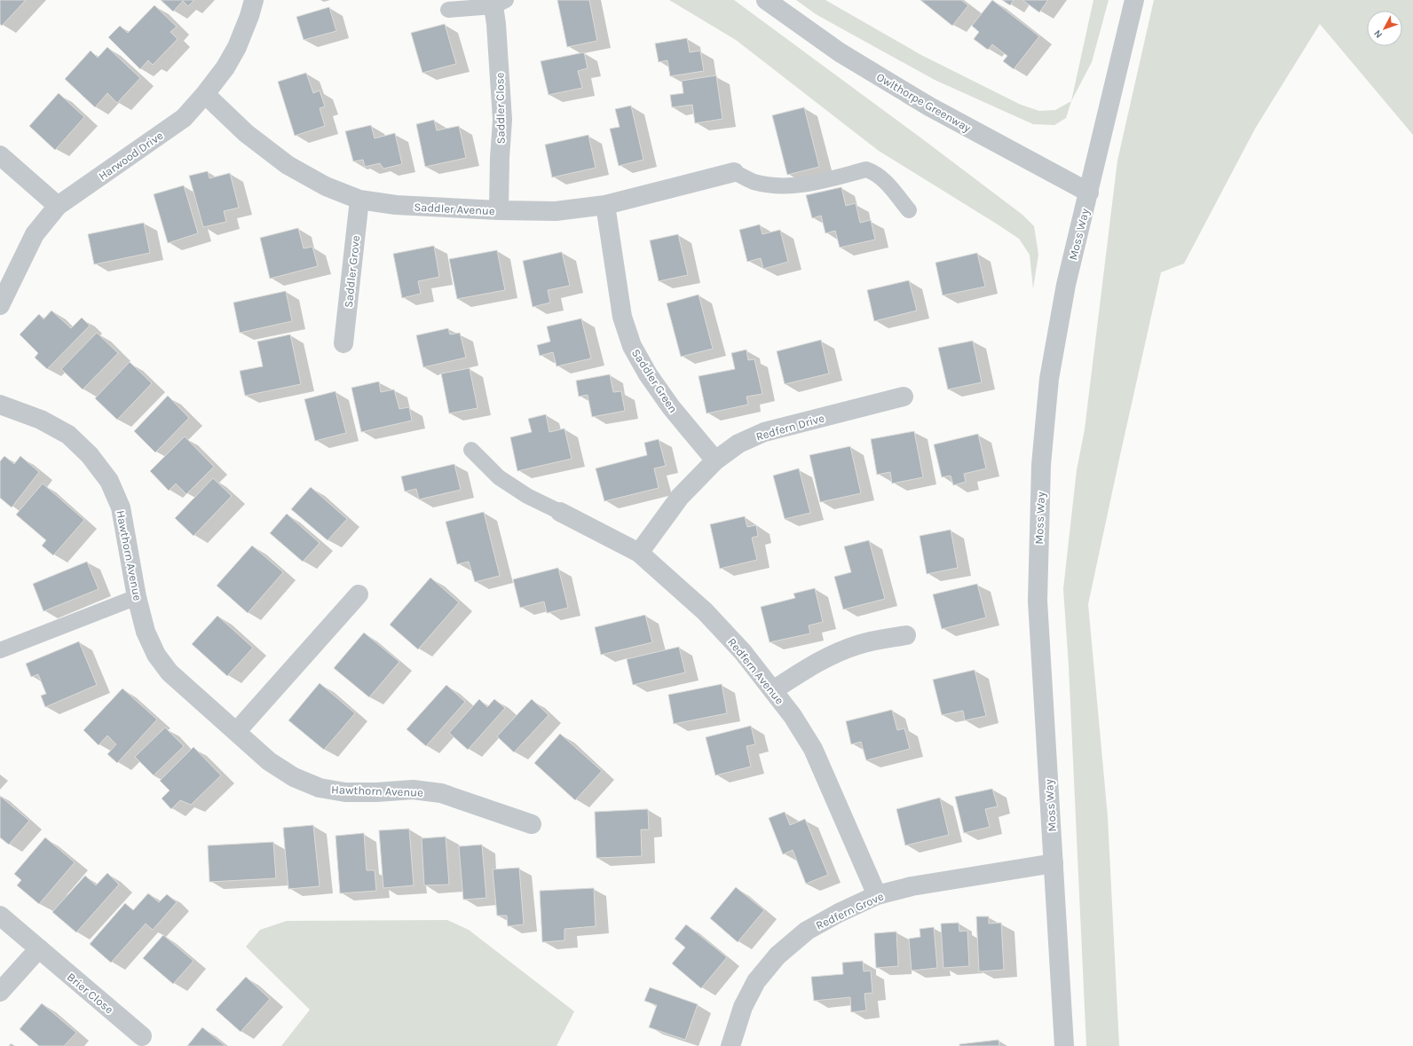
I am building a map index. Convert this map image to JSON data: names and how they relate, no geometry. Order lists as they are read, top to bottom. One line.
{"streets":{"street":["Owlthorpe Greenway","Saddler Close","Harwood Drive","Saddler Avenue","Moss Way","Saddler Grove","Saddler Green","Redfern Drive","Hawthorn Avenue","Redfern Avenue","Redfern Grove","Brier Close"]},"crossings":[["Owlthorpe Greenway","Moss Way"],["Saddler Close","Saddler Avenue"],["Harwood Drive","Saddler Avenue"],["Saddler Avenue","Saddler Grove"],["Saddler Avenue","Saddler Green"],["Moss Way","Redfern Grove"],["Saddler Green","Redfern Drive"],["Redfern Drive","Redfern Avenue"],["Redfern Avenue","Redfern Grove"]],"north":"bottom left"}
